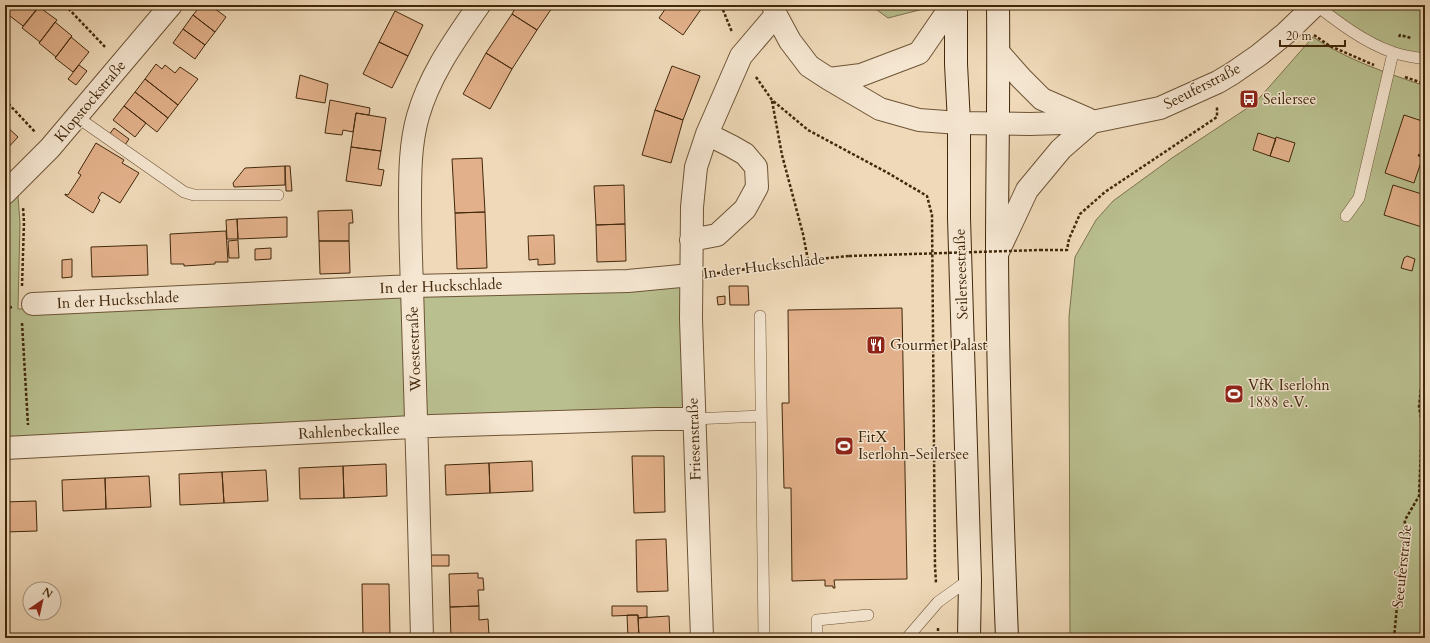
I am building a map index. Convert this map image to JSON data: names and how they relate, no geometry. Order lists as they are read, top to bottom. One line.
{"streets":{"street":["Seeuferstraße","Klopstockstraße","In der Huckschlade","Seilerseestraße","Woestestraße","Rahlenbeckallee","Friesenstraße"]},"crossings":[["Seeuferstraße","In der Huckschlade"],["Seeuferstraße","Seilerseestraße"],["Seeuferstraße","Friesenstraße"],["In der Huckschlade","Woestestraße"],["In der Huckschlade","Friesenstraße"],["Woestestraße","Rahlenbeckallee"],["Rahlenbeckallee","Friesenstraße"]],"places":{"bus stop":["Seilersee"],"restaurant":["Gourmet Palast"],"sports":["VfK Iserlohn 1888 e.V.","FitX Iserlohn-Seilersee"]},"scale_bar":"20 m","north":"top right"}
